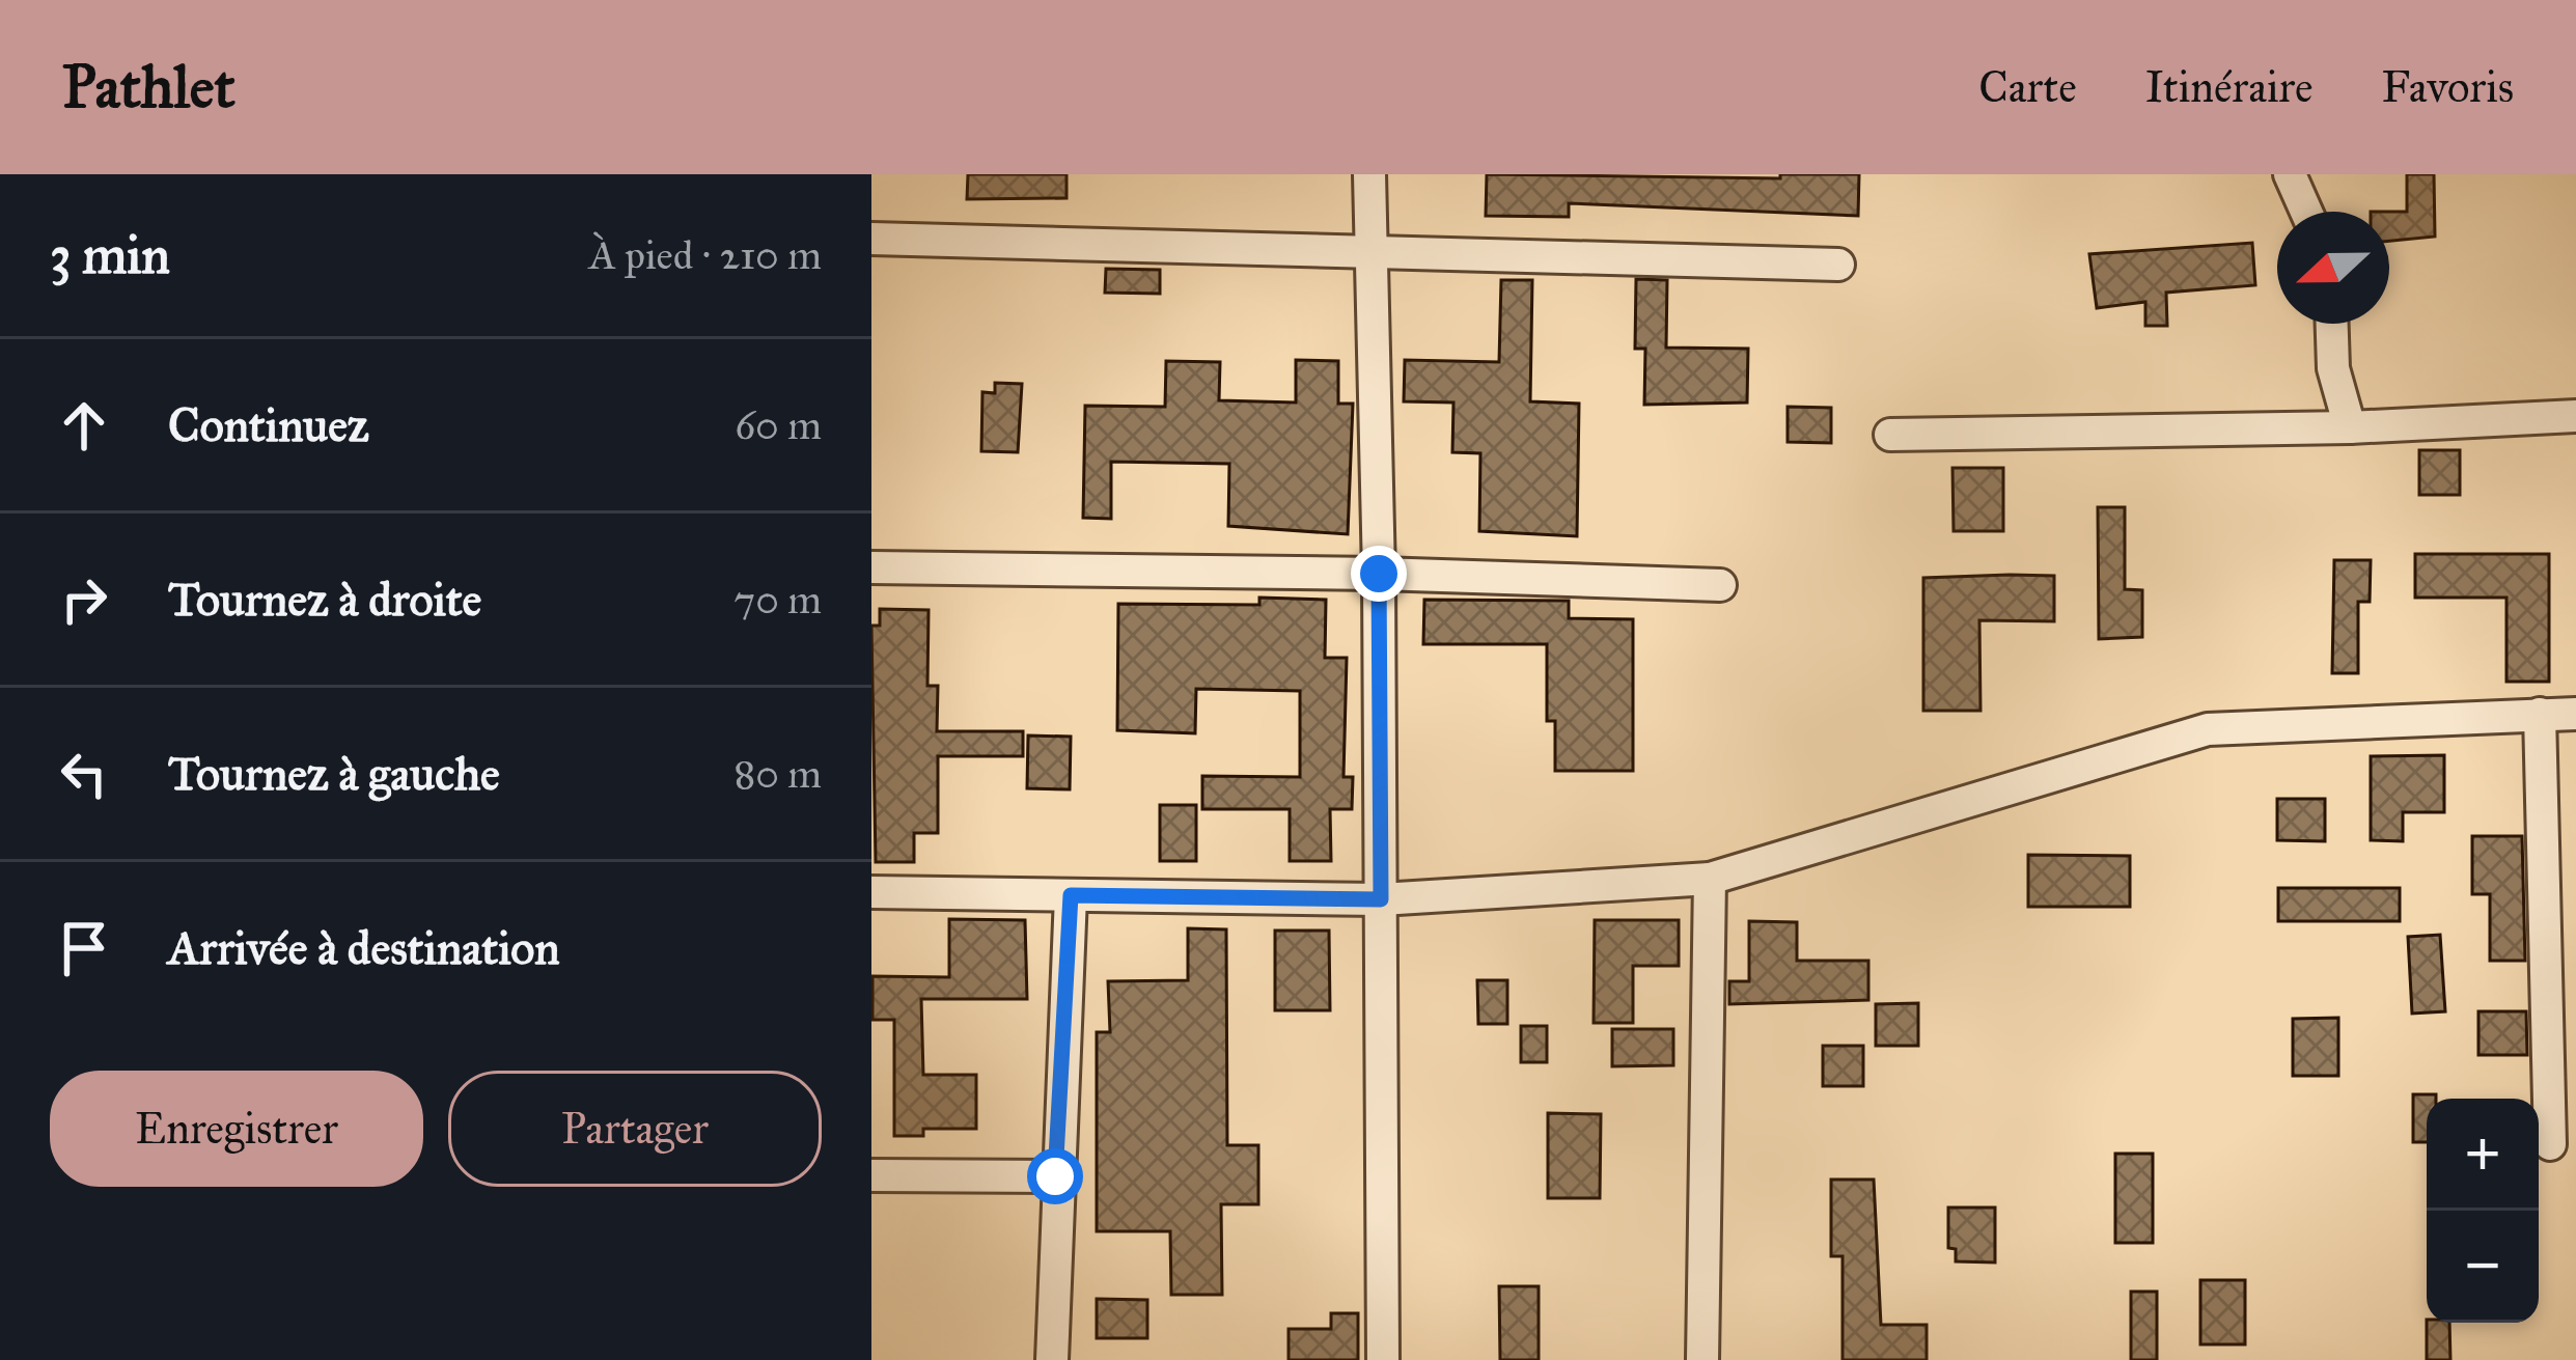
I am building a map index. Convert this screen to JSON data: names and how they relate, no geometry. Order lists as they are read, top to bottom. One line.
{"north":"left","page":{"header":"Pathlet","nav":["Carte","Itinéraire","Favoris"],"heading":["3 min","À pied · 210 m"],"list":[["Continuez","60 m"],["Tournez à droite","70 m"],["Tournez à gauche","80 m"],"Arrivée à destination"],"buttons":["Enregistrer","Partager"],"map_buttons":["+","−"]}}
